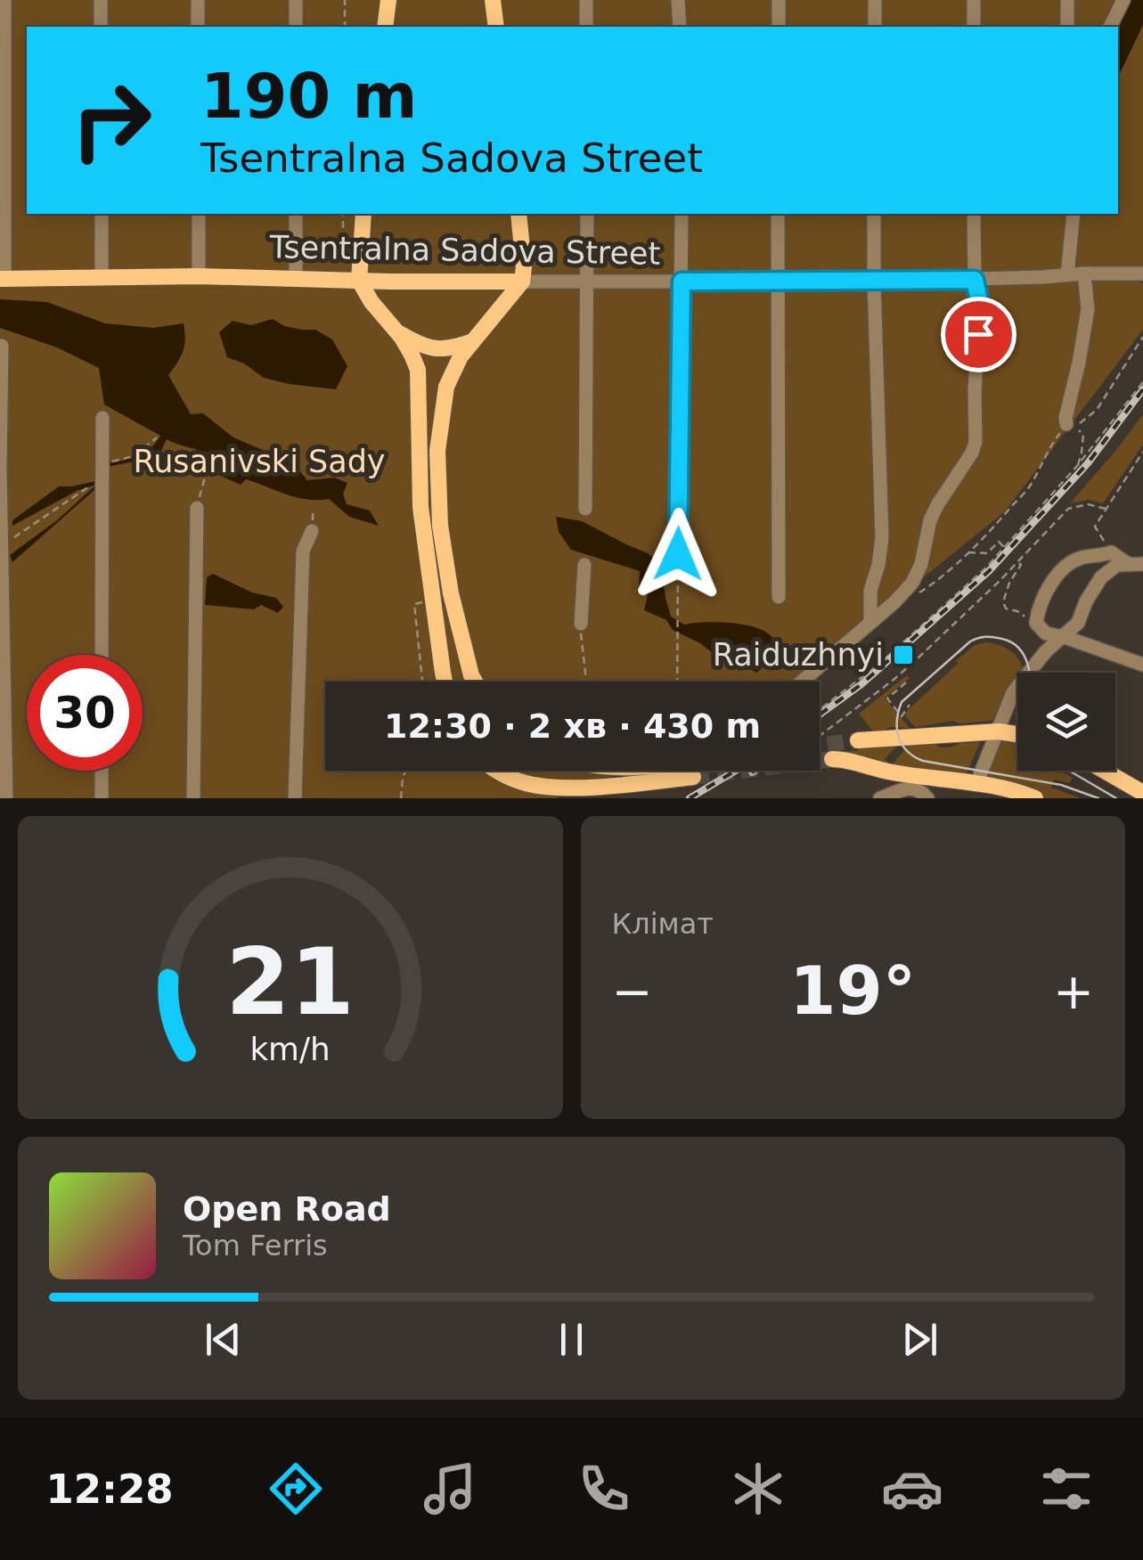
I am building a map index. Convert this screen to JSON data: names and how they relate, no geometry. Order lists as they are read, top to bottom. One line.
{"streets":{"main road":["Tsentralna Sadova Street"]},"parks":["Rusanivski Sady"],"places":{"transit":["Raiduzhnyi"]},"page":{"turn":["190 m","Tsentralna Sadova Street"],"limit":"30","trip":"12:30 · 2 хв · 430 m","tile":"Клімат","heat":["−","19°","+"],"song":["Open Road","Tom Ferris"],"tabs":"12:28","gauge":["21","km/h"]}}
